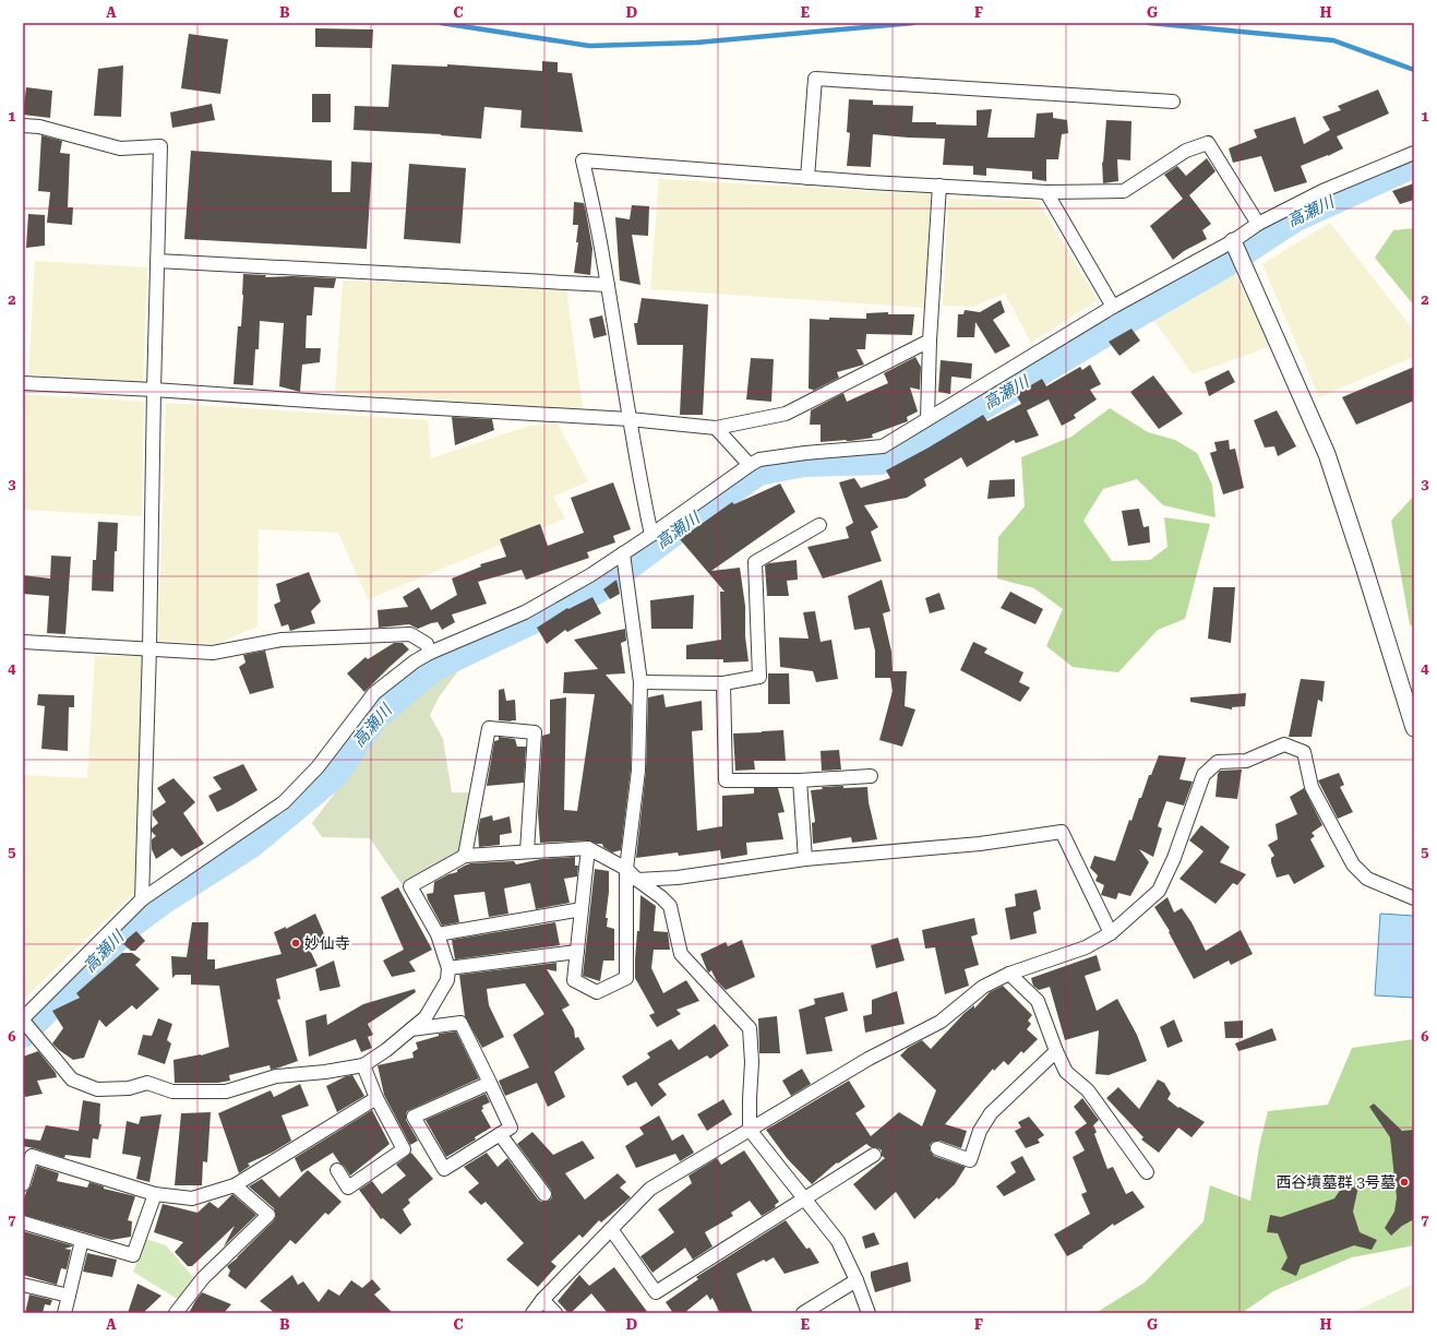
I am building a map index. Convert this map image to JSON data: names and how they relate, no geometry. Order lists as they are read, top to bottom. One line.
{"water":["高瀬川"],"places":["妙仙寺","西谷墳墓群 3号墓"],"grid":{"columns":["A","B","C","D","E","F","G","H"],"rows":["1","2","3","4","5","6","7"]}}
